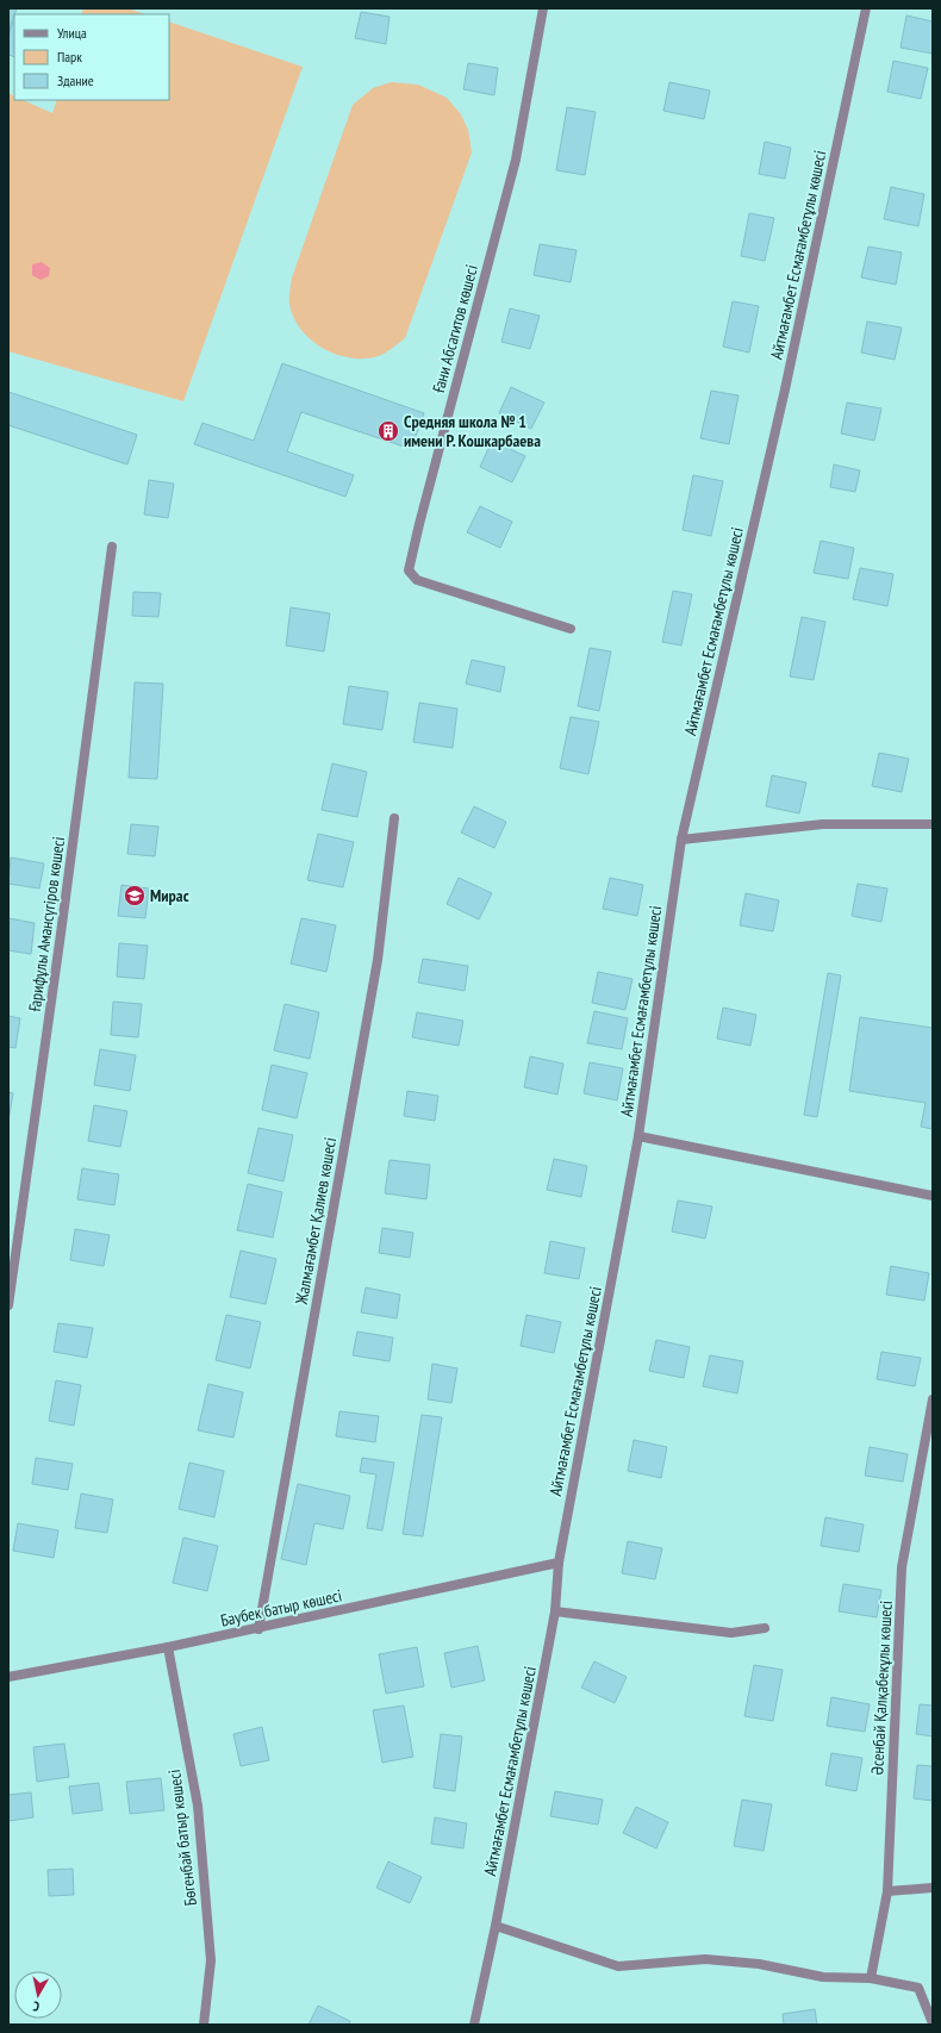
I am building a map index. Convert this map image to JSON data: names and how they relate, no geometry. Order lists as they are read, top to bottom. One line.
{"streets":{"street":["Айтмағамбет Есмағамбетұлы көшесі","Ғани Абсагитов көшесі","Ғарифұлы Амансүгіров көшесі","Жалмағамбет Қалиев көшесі","Баубек батыр көшесі","Әсенбай Қалқабекұлы көшесі","Бөгенбай батыр көшесі"]},"crossings":[["Айтмағамбет Есмағамбетұлы көшесі","Баубек батыр көшесі"],["Жалмағамбет Қалиев көшесі","Баубек батыр көшесі"],["Баубек батыр көшесі","Бөгенбай батыр көшесі"]],"places":{"building":["Средняя школа № 1 имени Р. Кошкарбаева"],"school or university":["Мирас"]},"legend":["Улица","Парк","Здание"],"north":"bottom"}
